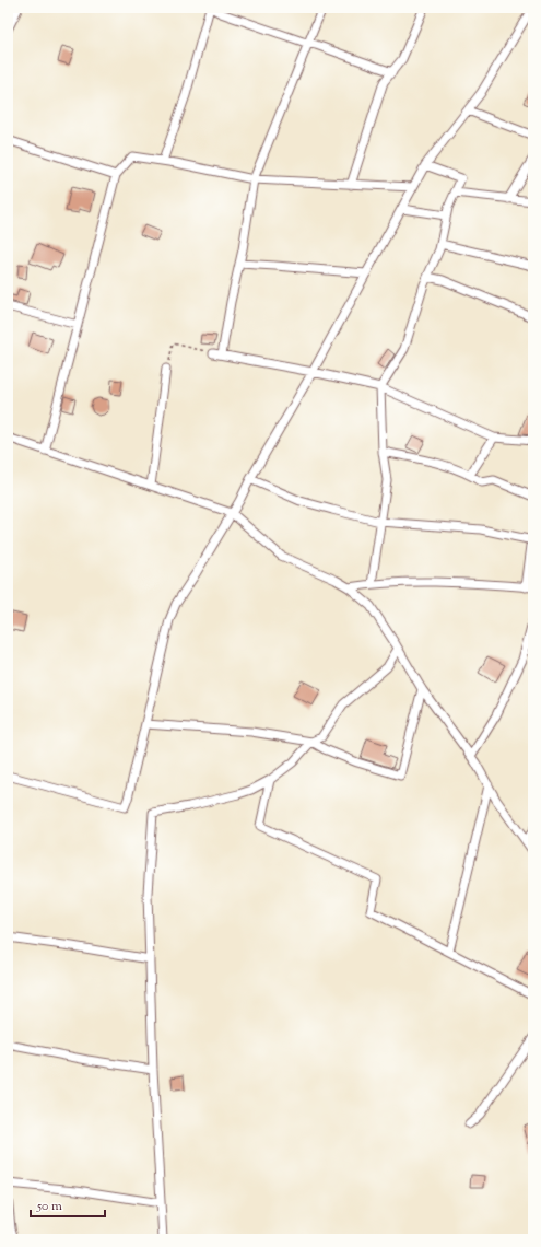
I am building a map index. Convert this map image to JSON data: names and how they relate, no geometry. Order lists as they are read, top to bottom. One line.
{"scale_bar":"50 m"}
